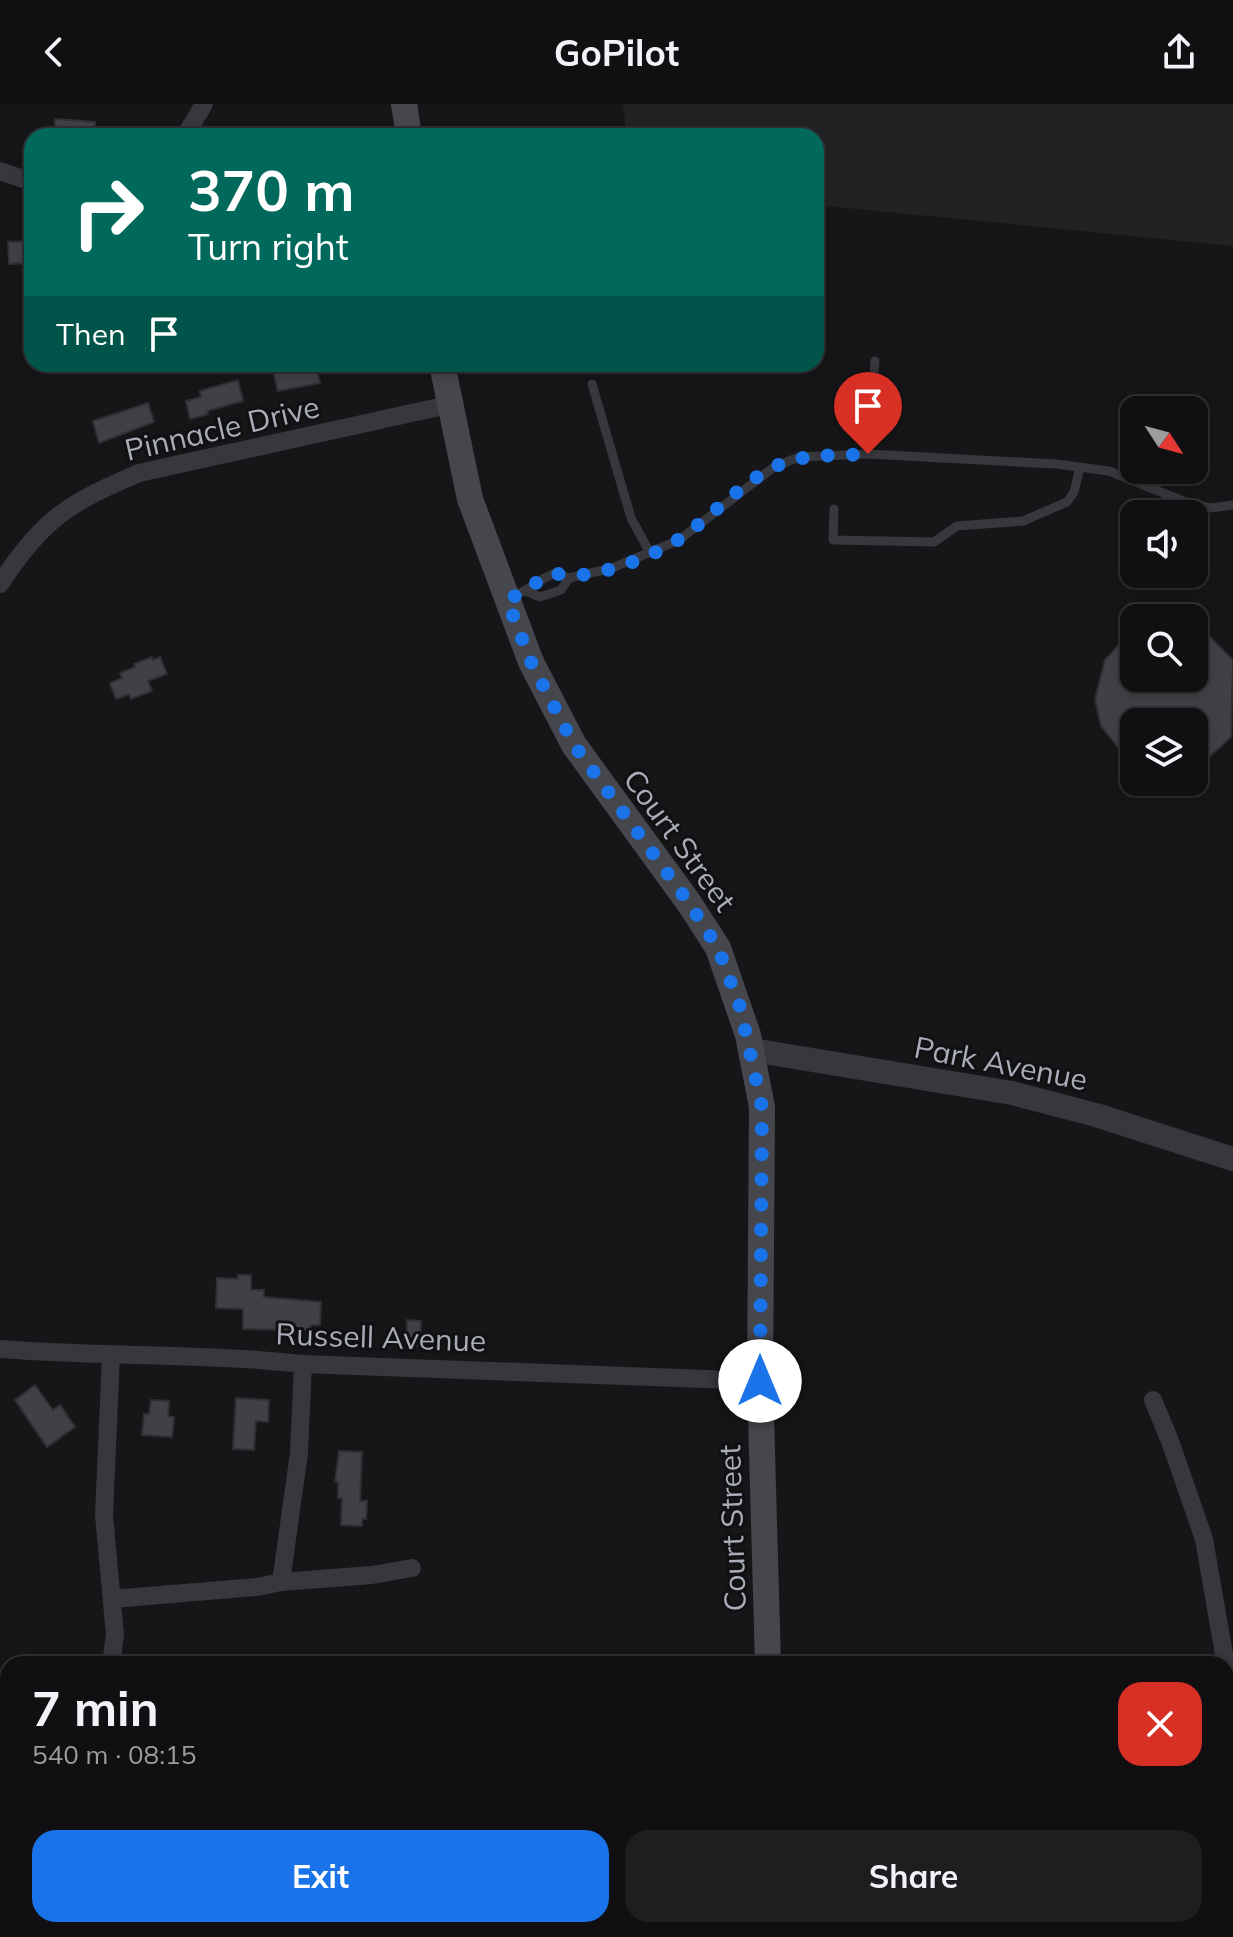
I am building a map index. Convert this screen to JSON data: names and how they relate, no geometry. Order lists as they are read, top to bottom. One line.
{"streets":{"main road":["Court Street"],"street":["Pinnacle Drive","Park Avenue","Russell Avenue"]},"crossings":[["Pinnacle Drive","Court Street"],["Court Street","Park Avenue"],["Court Street","Russell Avenue"]],"north":"bottom right","page":{"header":"GoPilot","turn":["370 m","Turn right"],"then":"Then","heading":["7 min","540 m · 08:15"],"buttons":["Exit","Share"]}}
